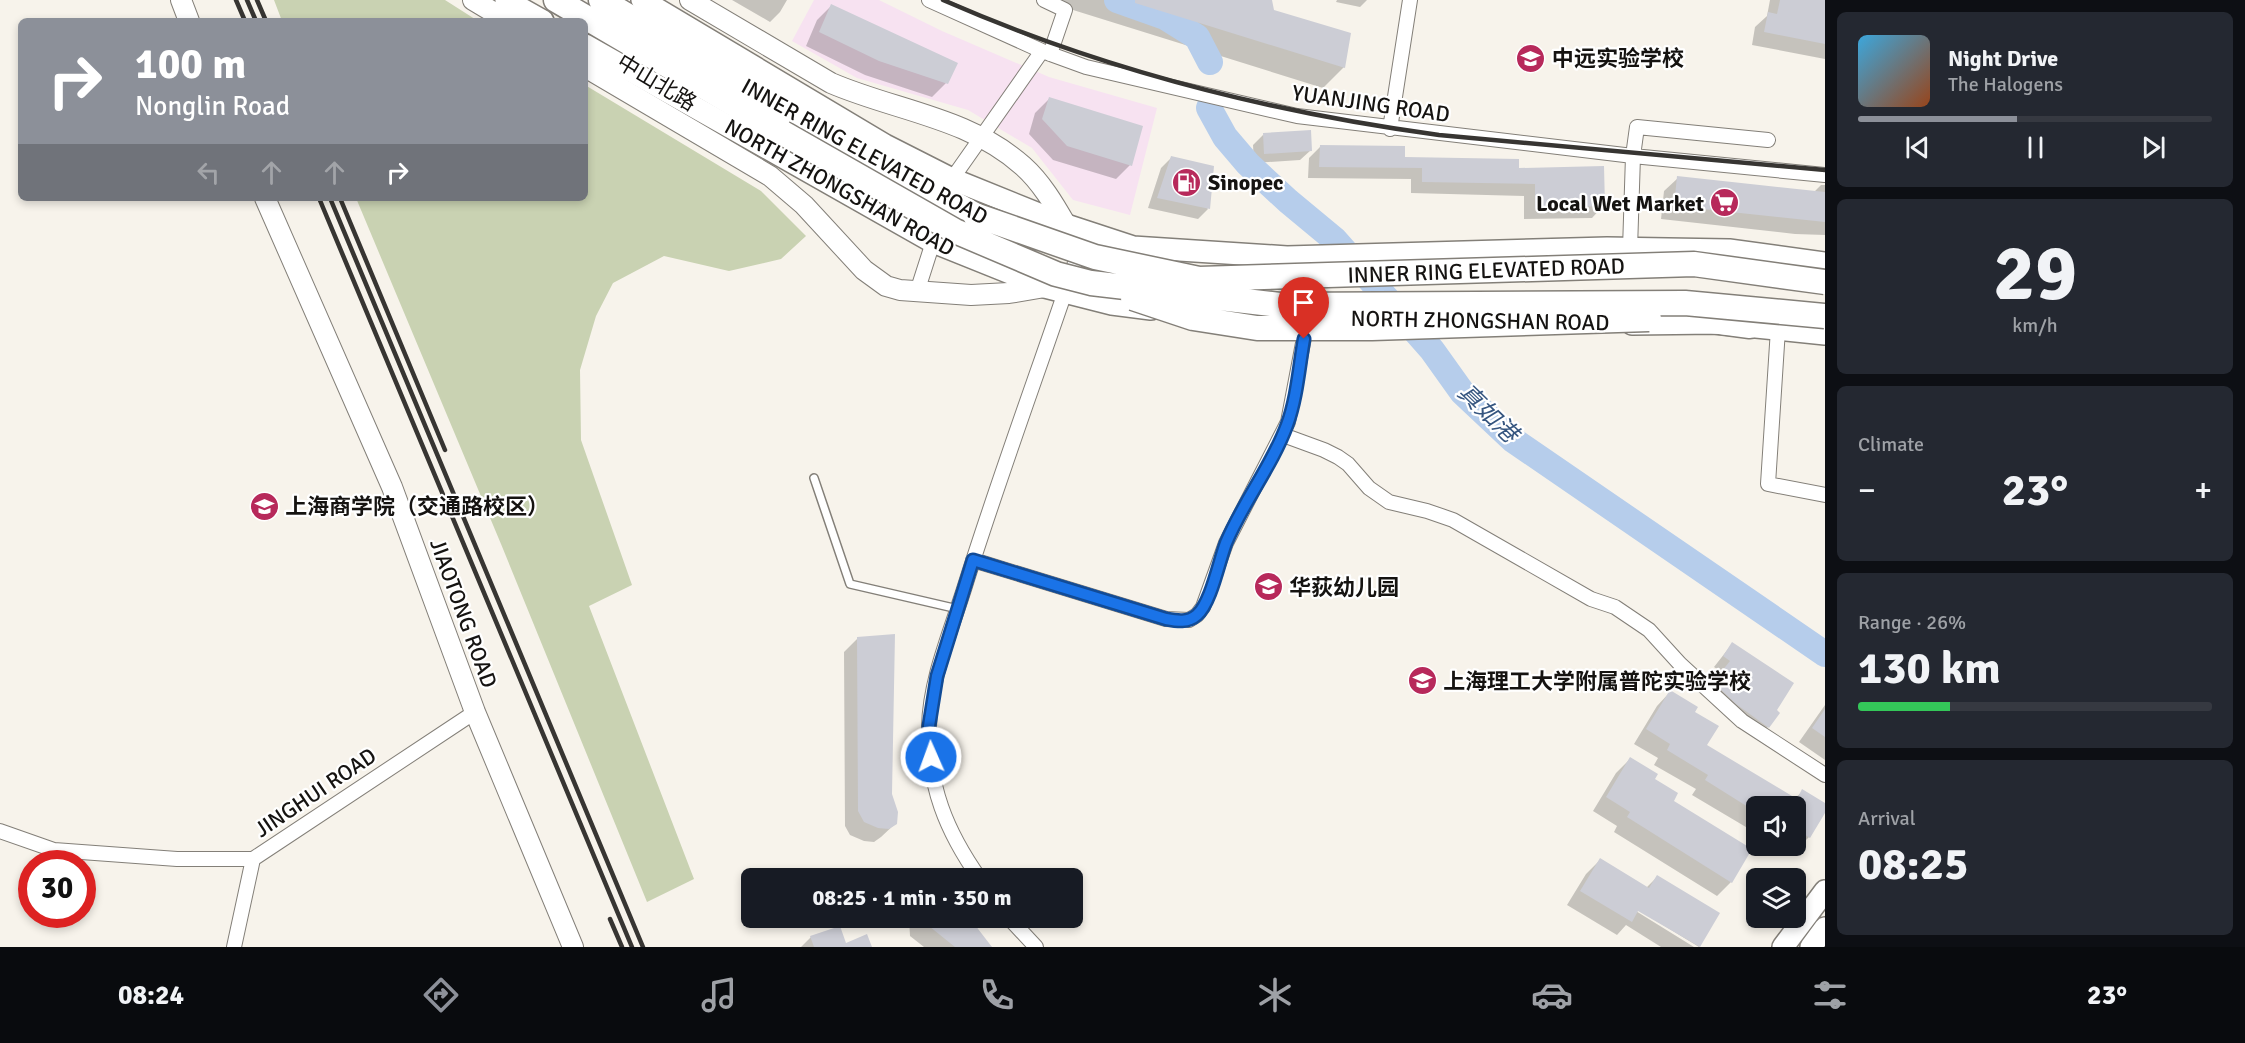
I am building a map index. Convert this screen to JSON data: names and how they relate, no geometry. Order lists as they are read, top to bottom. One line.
{"streets":{"highway":["INNER RING ELEVATED ROAD"],"main road":["中山北路","NORTH ZHONGSHAN ROAD","JIAOTONG ROAD"],"street":["YUANJING ROAD","JINGHUI ROAD"]},"crossings":[["中山北路","INNER RING ELEVATED ROAD"],["中山北路","NORTH ZHONGSHAN ROAD"],["INNER RING ELEVATED ROAD","NORTH ZHONGSHAN ROAD"],["JIAOTONG ROAD","JINGHUI ROAD"]],"water":["真如港"],"places":{"school or university":["中远实验学校","上海商学院（交通路校区）","华荻幼儿园","上海理工大学附属普陀实验学校"],"fuel station":["Sinopec"],"supermarket":["Local Wet Market"]},"page":{"turn":["100 m","Nonglin Road"],"song":["Night Drive","The Halogens"],"tile":[["29","km/h"],"Climate",["Range · 26%","130 km"],["Arrival","08:25"]],"heat":["−","23°","+"],"limit":"30","trip":"08:25 · 1 min · 350 m","tabs":["08:24","23°"]}}
